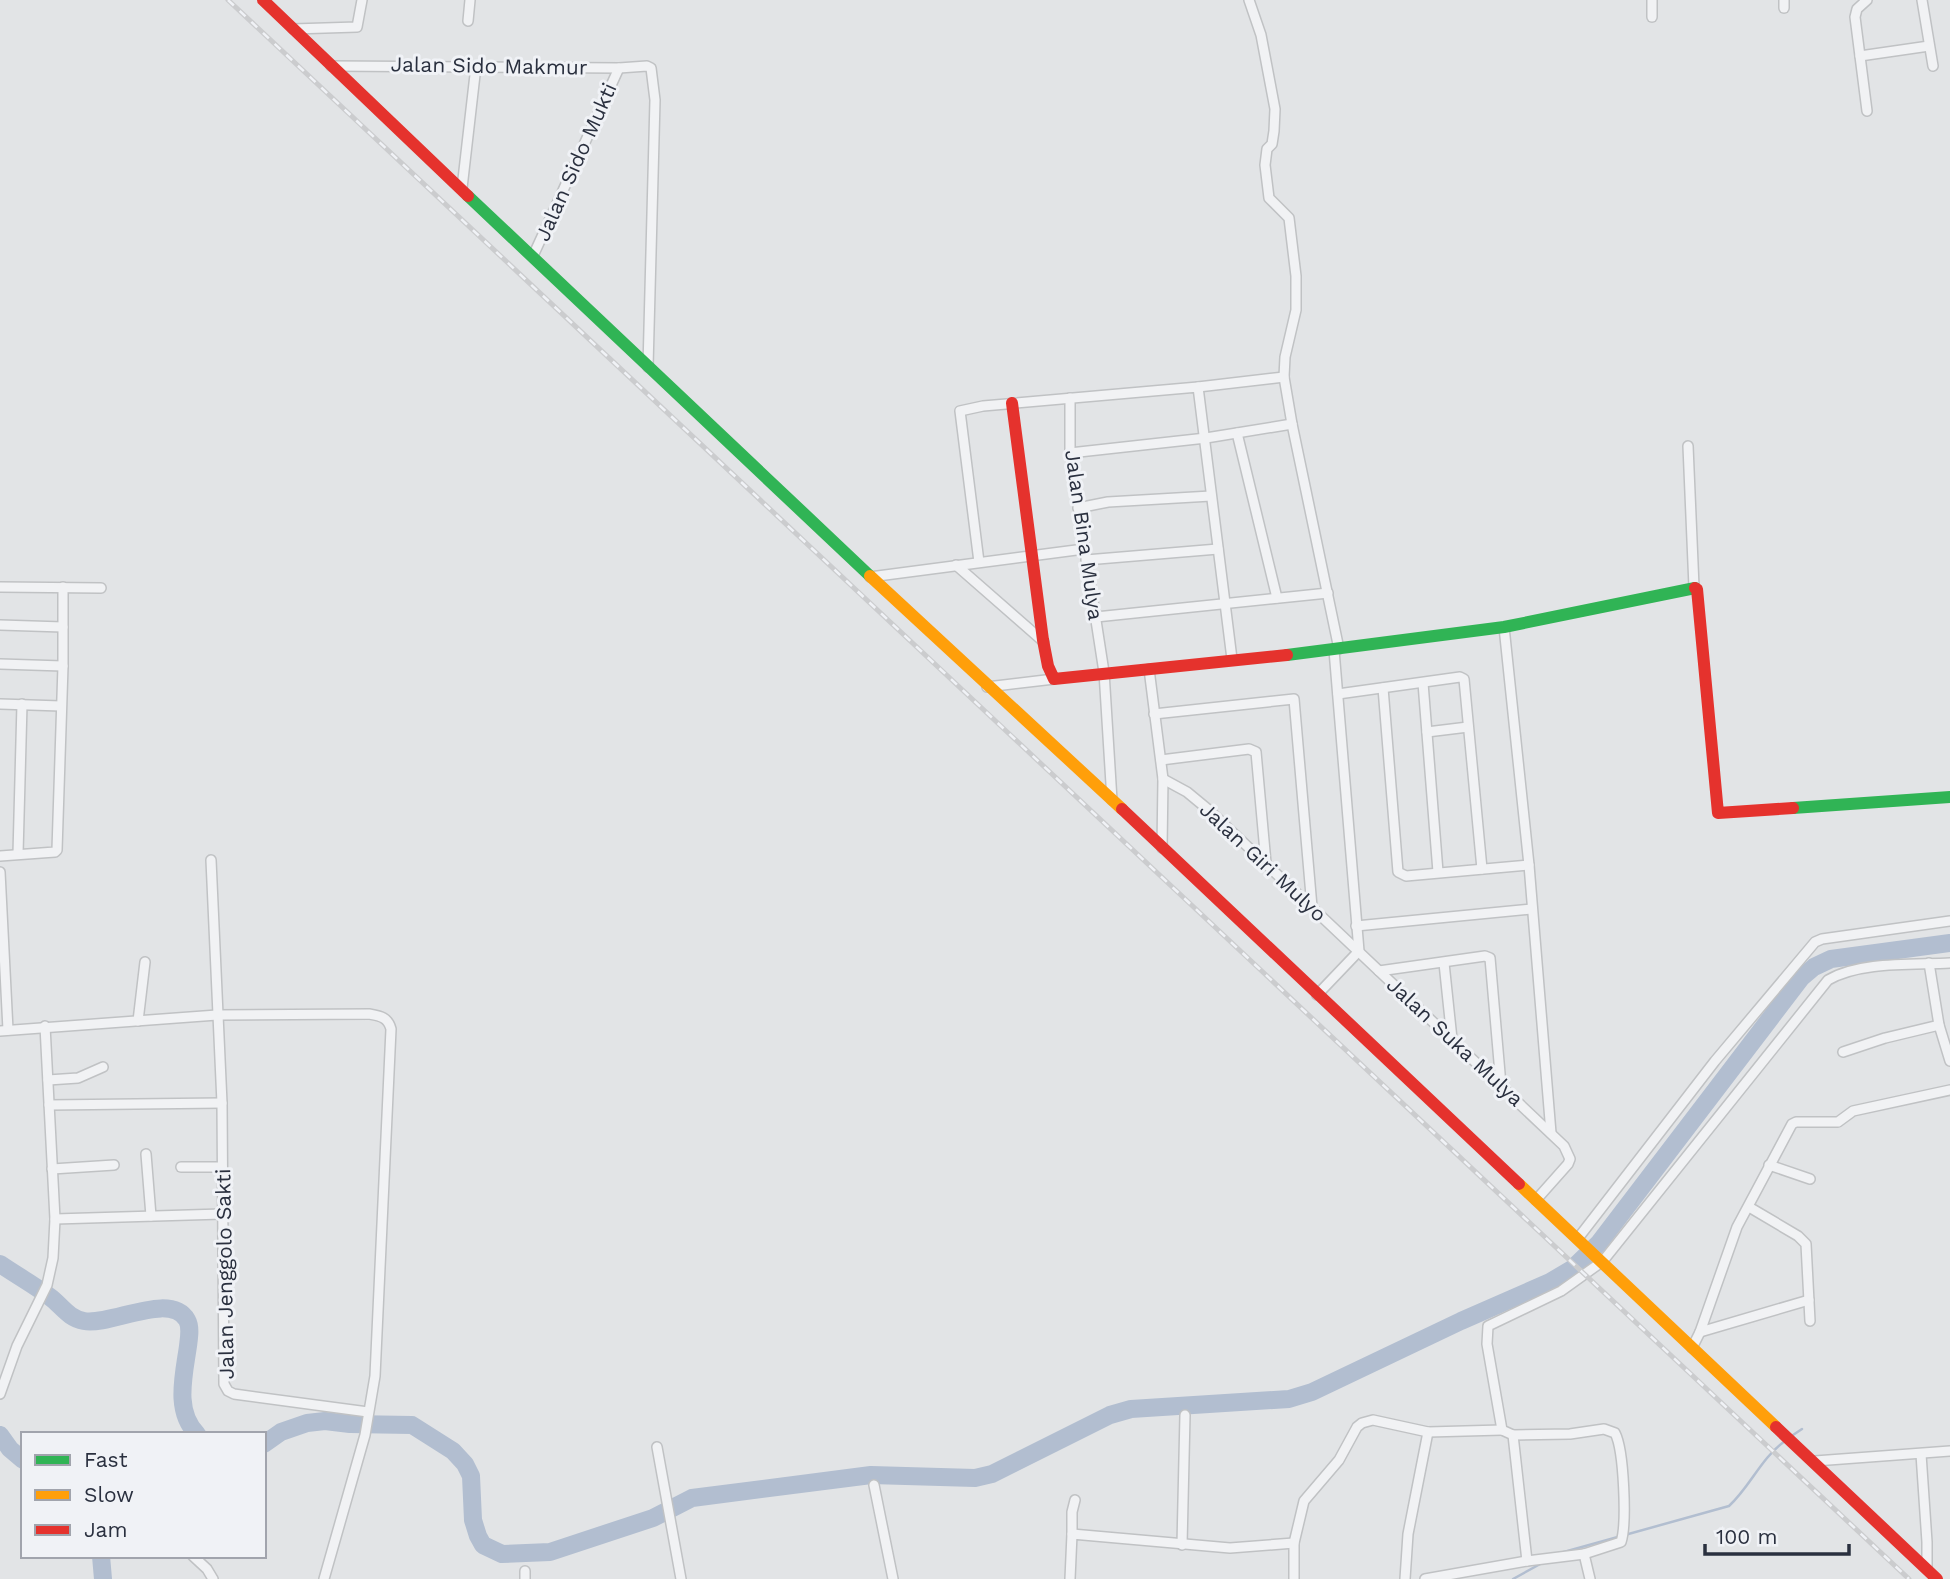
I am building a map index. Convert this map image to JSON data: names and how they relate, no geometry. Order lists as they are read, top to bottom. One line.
{"streets":{"street":["Jalan Sido Makmur","Jalan Sido Mukti","Jalan Bina Mulya","Jalan Giri Mulyo","Jalan Suka Mulya","Jalan Jenggolo Sakti"]},"crossings":[["Jalan Sido Makmur","Jalan Sido Mukti"],["Jalan Giri Mulyo","Jalan Suka Mulya"]],"legend":["Fast","Slow","Jam"],"scale_bar":"100 m"}
